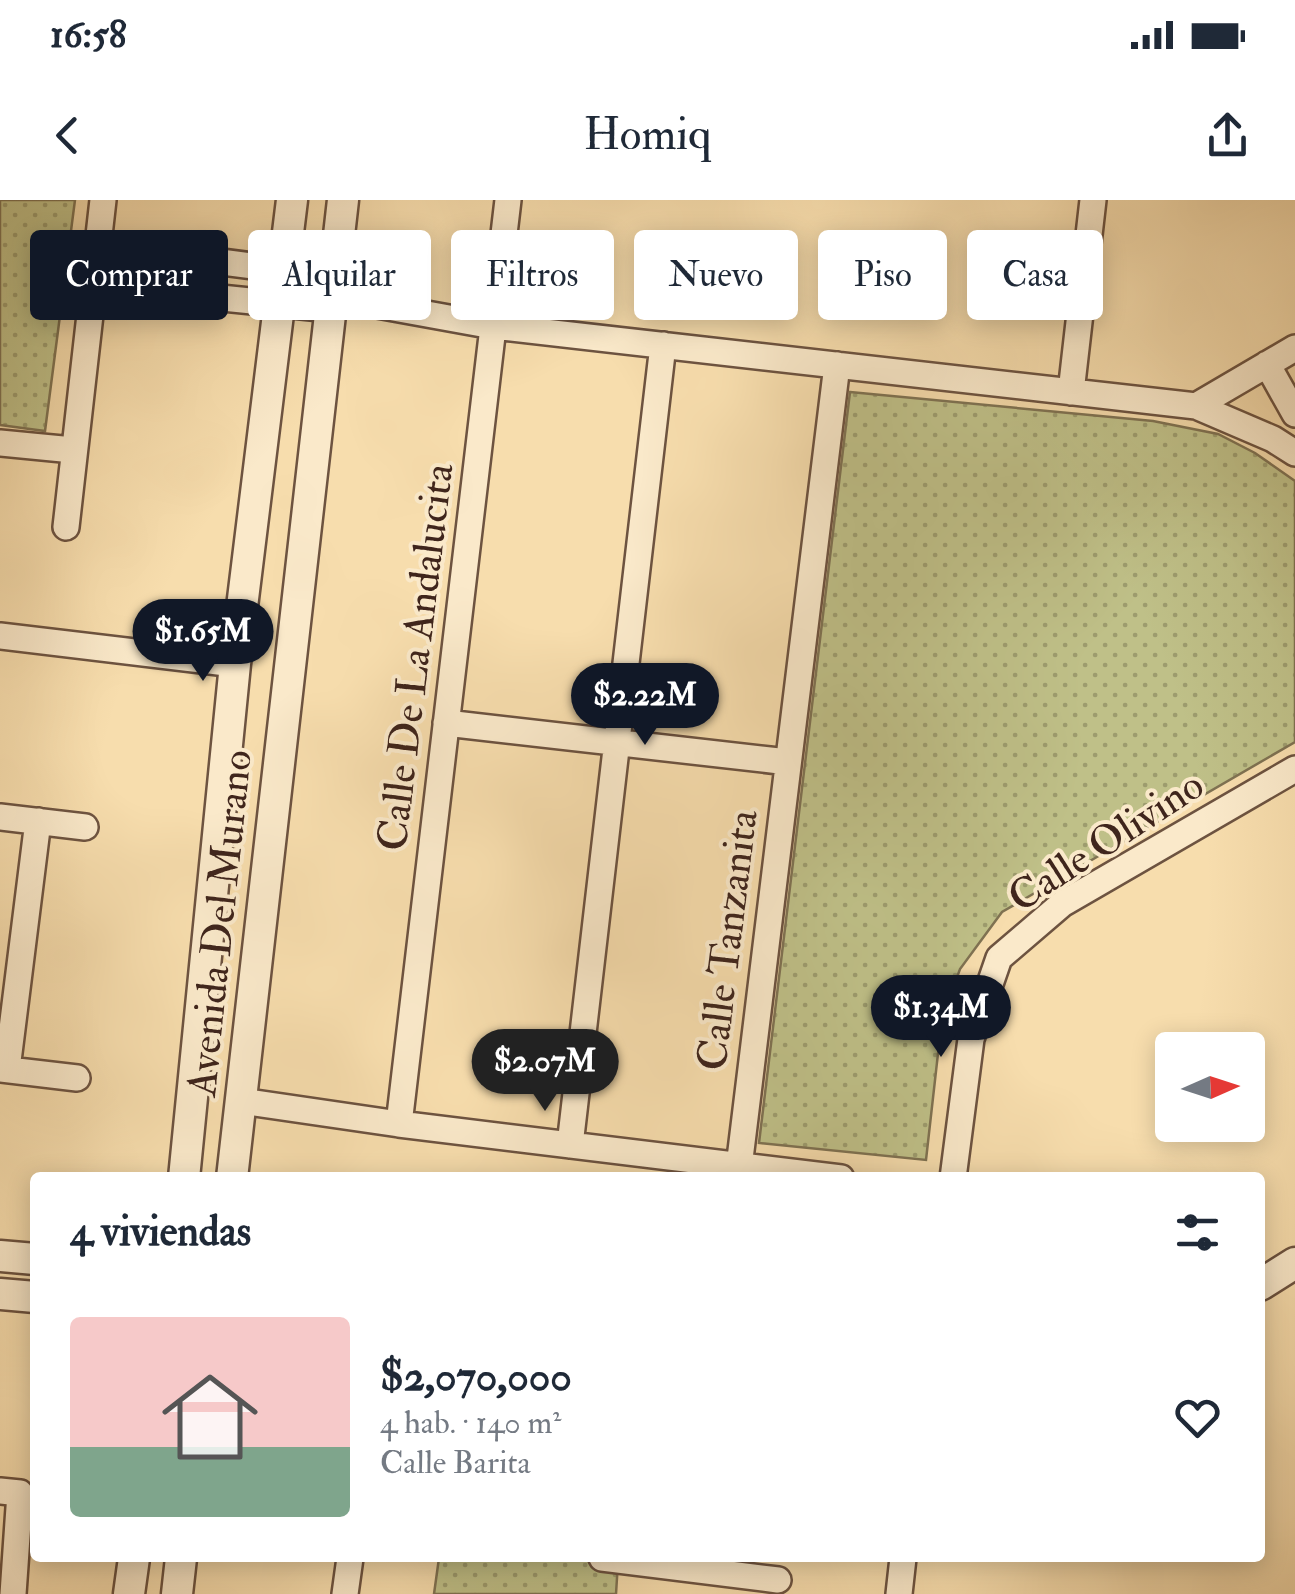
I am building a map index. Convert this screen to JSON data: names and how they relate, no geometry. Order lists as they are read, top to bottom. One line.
{"streets":{"street":["Calle De La Andalucita","Calle Olivino","Avenida Del Murano","Calle Tanzanita"]},"north":"right","page":{"status":"16:58","header":"Homiq","chip":["Comprar","Alquilar","Filtros","Nuevo","Piso","Casa"],"price":["$1.65M","$2.22M","$1.34M","$2.07M"],"heading":"4 viviendas","list":[{"name":"$2,070,000","note":"4 hab. · 140 m² · Calle Barita"}]}}
